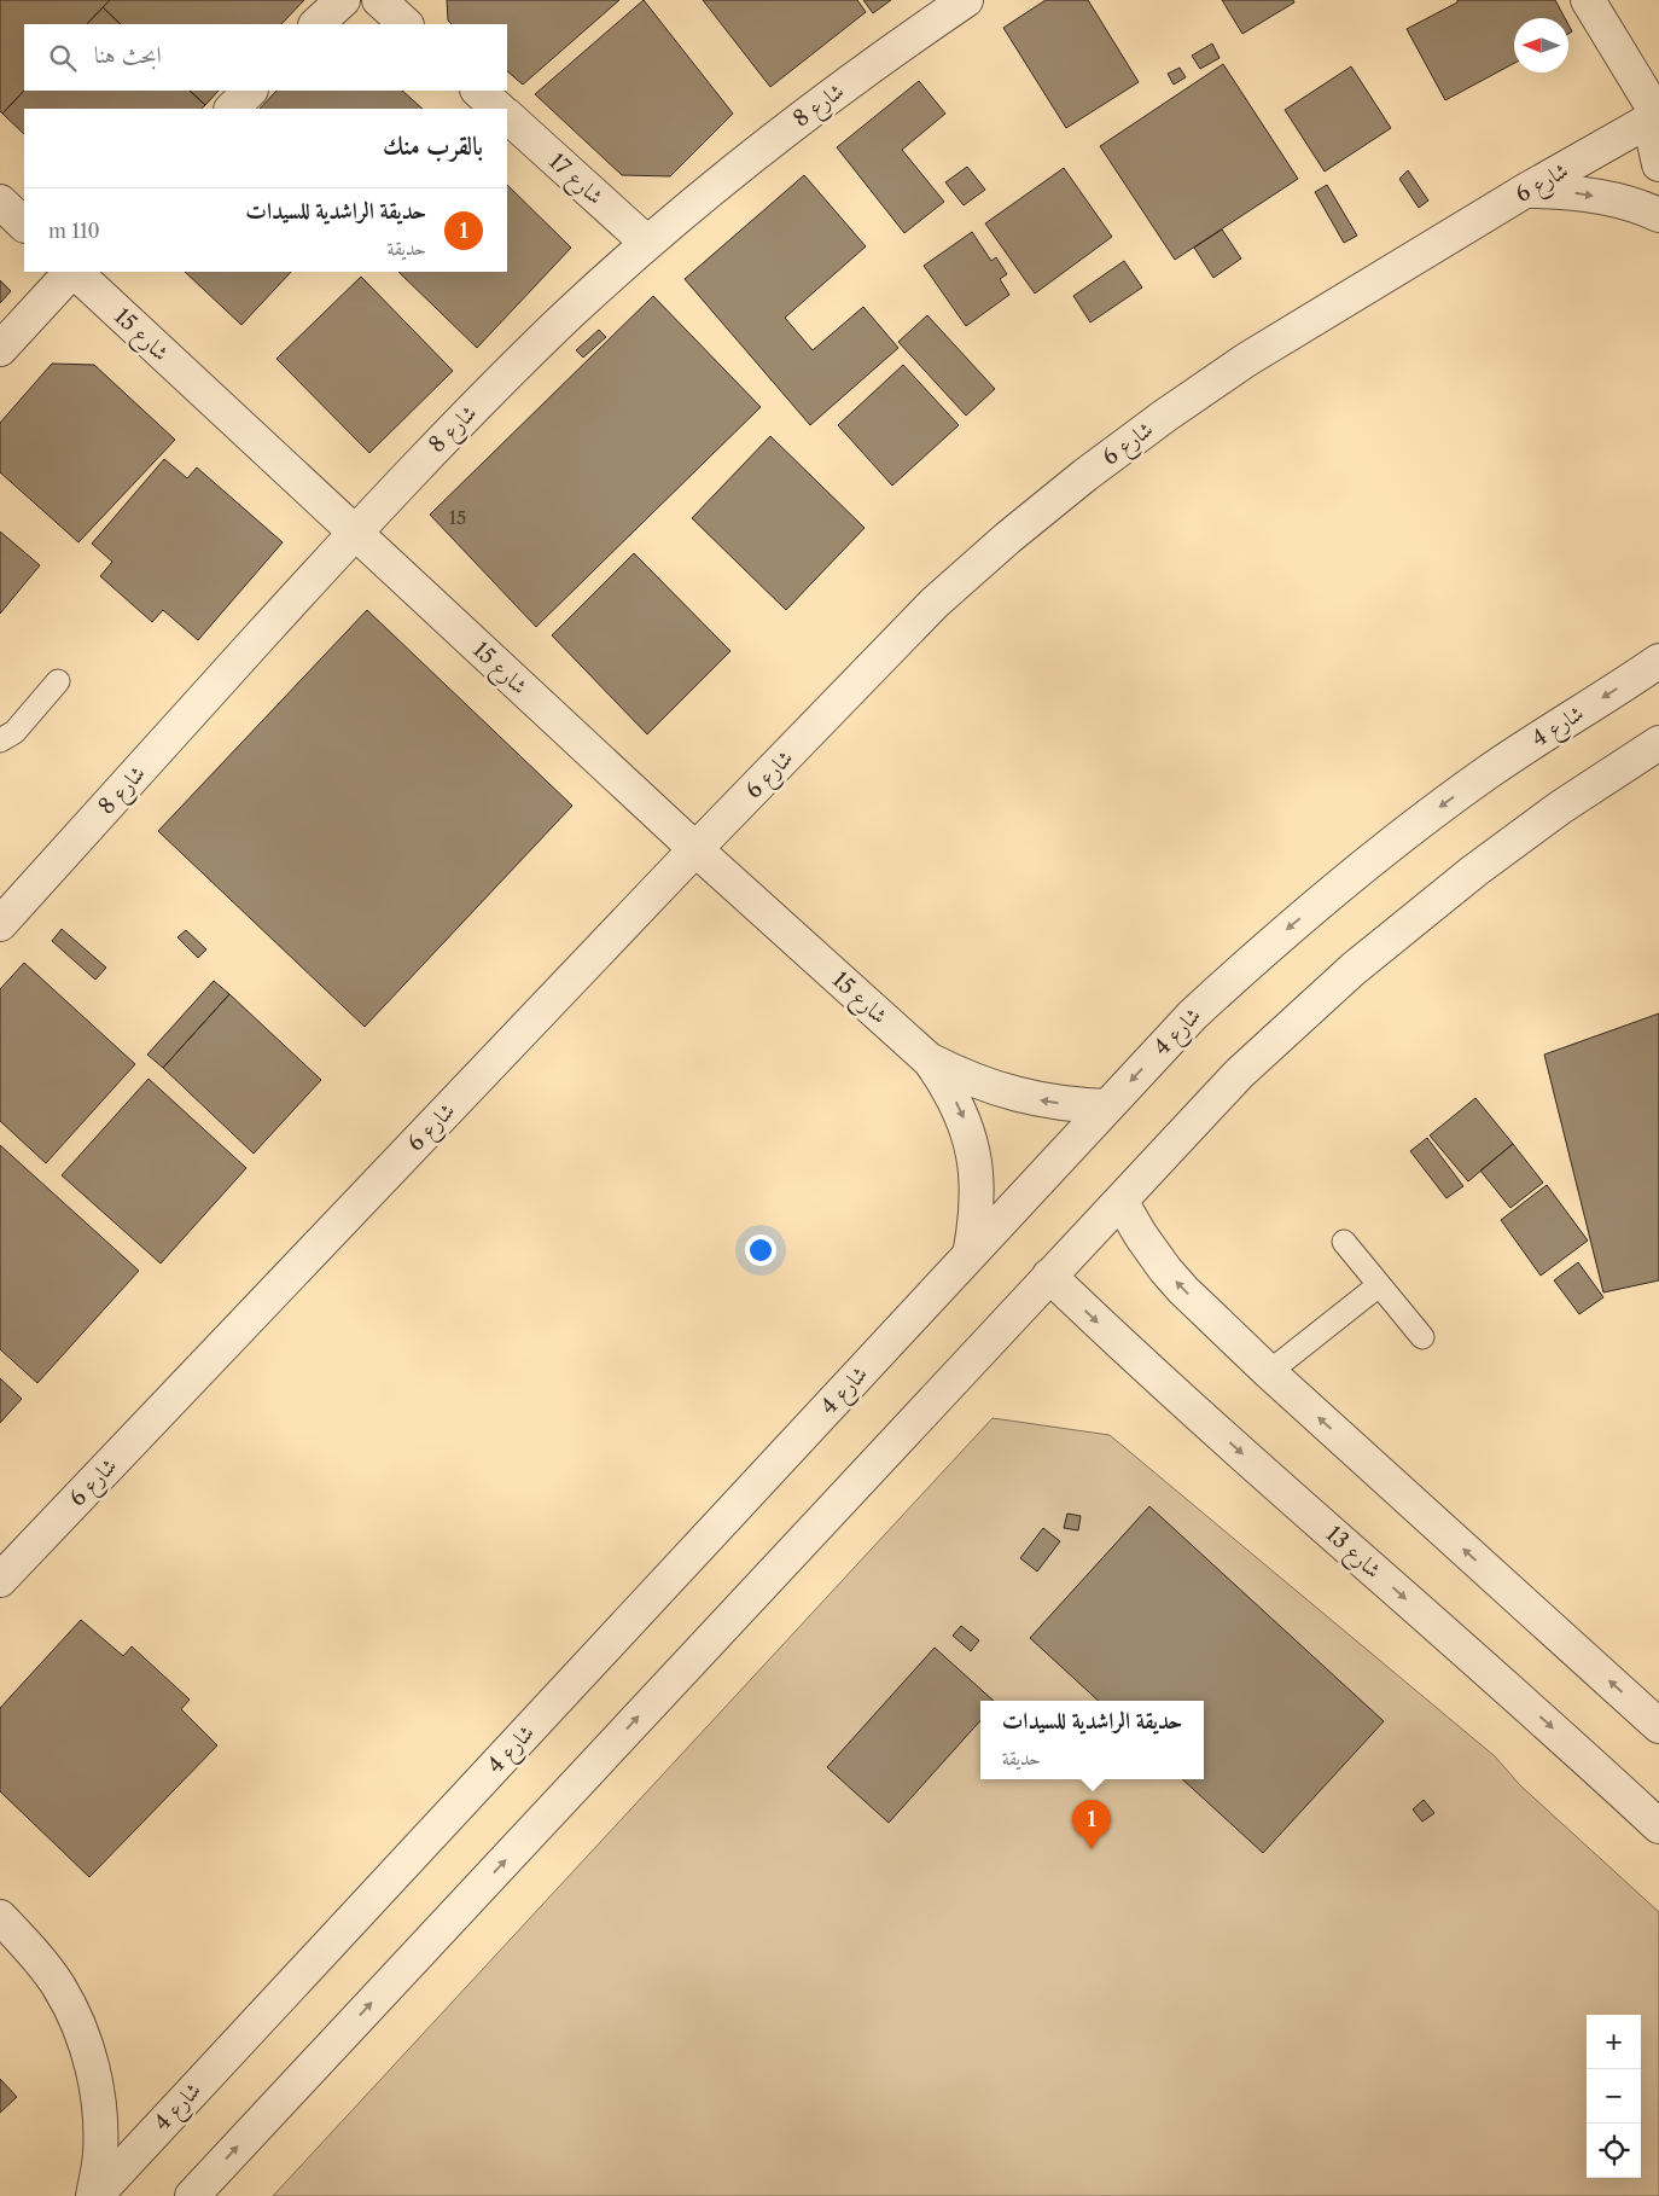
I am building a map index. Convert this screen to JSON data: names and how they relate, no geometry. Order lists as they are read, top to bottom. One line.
{"streets":{"street":["شارع 8","شارع 17","شارع 6","شارع 15","شارع 4","شارع 13"]},"crossings":[["شارع 8","شارع 17"],["شارع 8","شارع 15"],["شارع 6","شارع 15"],["شارع 15","شارع 4"]],"house_numbers":["15"],"north":"left","page":{"search":"ابحث هنا","heading":"بالقرب منك","list":[{"mark":"1","name":"حديقة الراشدية للسيدات","note":"حديقة","value":"110 m"}],"popup":["حديقة الراشدية للسيدات","حديقة"],"pins":"1","map_buttons":["+","−"]}}
